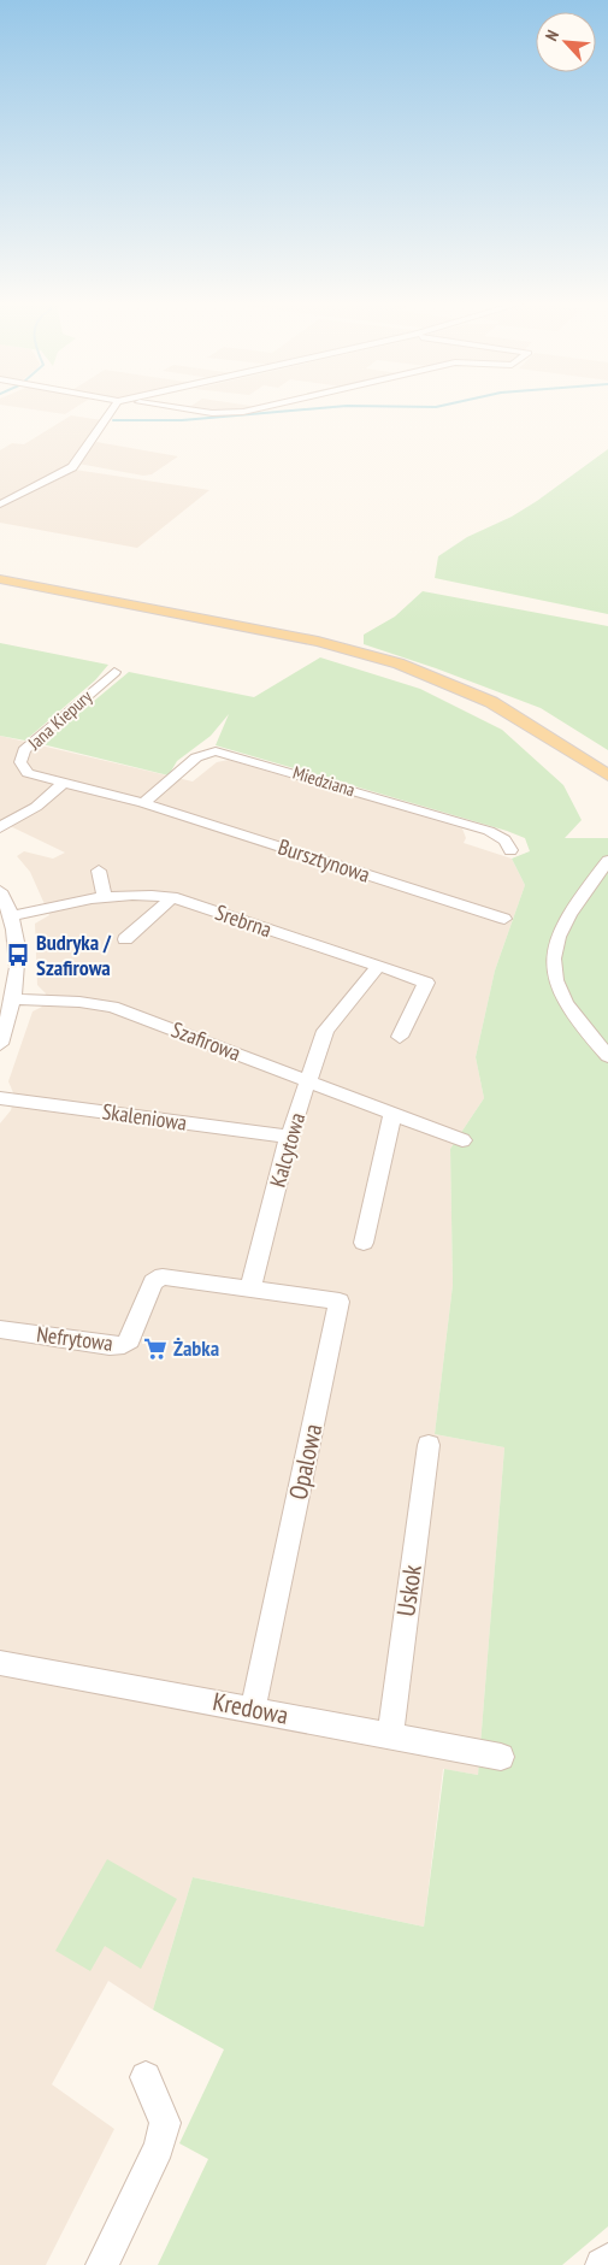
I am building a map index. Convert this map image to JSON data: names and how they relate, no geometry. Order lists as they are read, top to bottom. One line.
{"streets":{"street":["Jana Kiepury","Miedziana","Bursztynowa","Srebrna","Szafirowa","Skaleniowa","Kalcytowa","Nefrytowa","Opalowa","Uskok","Kredowa"]},"crossings":[["Jana Kiepury","Miedziana"],["Jana Kiepury","Bursztynowa"],["Miedziana","Bursztynowa"],["Srebrna","Kalcytowa"],["Szafirowa","Kalcytowa"],["Skaleniowa","Kalcytowa"],["Kalcytowa","Nefrytowa"],["Kalcytowa","Opalowa"],["Nefrytowa","Opalowa"],["Opalowa","Kredowa"],["Uskok","Kredowa"]],"places":{"bus stop":["Budryka / Szafirowa"],"supermarket":["Żabka"]},"north":"top left"}
